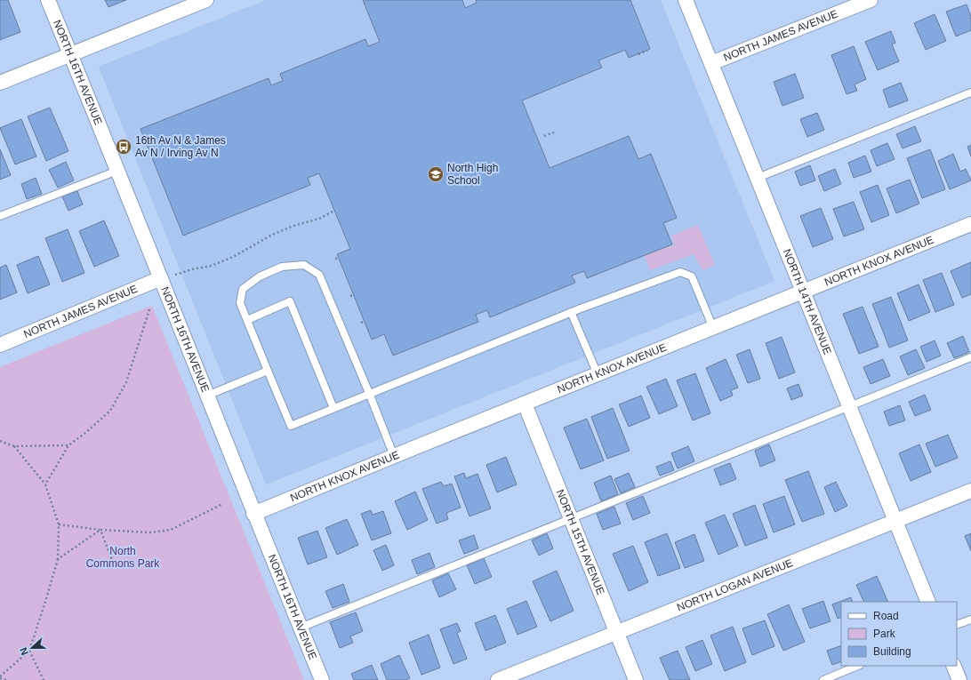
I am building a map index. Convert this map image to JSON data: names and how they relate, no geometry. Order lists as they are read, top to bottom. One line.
{"streets":{"street":["NORTH JAMES AVENUE","NORTH 16TH AVENUE","NORTH KNOX AVENUE","NORTH 14TH AVENUE","NORTH 15TH AVENUE","NORTH LOGAN AVENUE"]},"crossings":[["NORTH JAMES AVENUE","NORTH 16TH AVENUE"],["NORTH JAMES AVENUE","NORTH 14TH AVENUE"],["NORTH 16TH AVENUE","NORTH KNOX AVENUE"],["NORTH KNOX AVENUE","NORTH 14TH AVENUE"],["NORTH KNOX AVENUE","NORTH 15TH AVENUE"],["NORTH 14TH AVENUE","NORTH LOGAN AVENUE"],["NORTH 15TH AVENUE","NORTH LOGAN AVENUE"]],"parks":["North Commons Park"],"places":{"bus stop":["16th Av N & James Av N / Irving Av N"],"school or university":["North High School"]},"legend":["Road","Park","Building"],"north":"left"}
